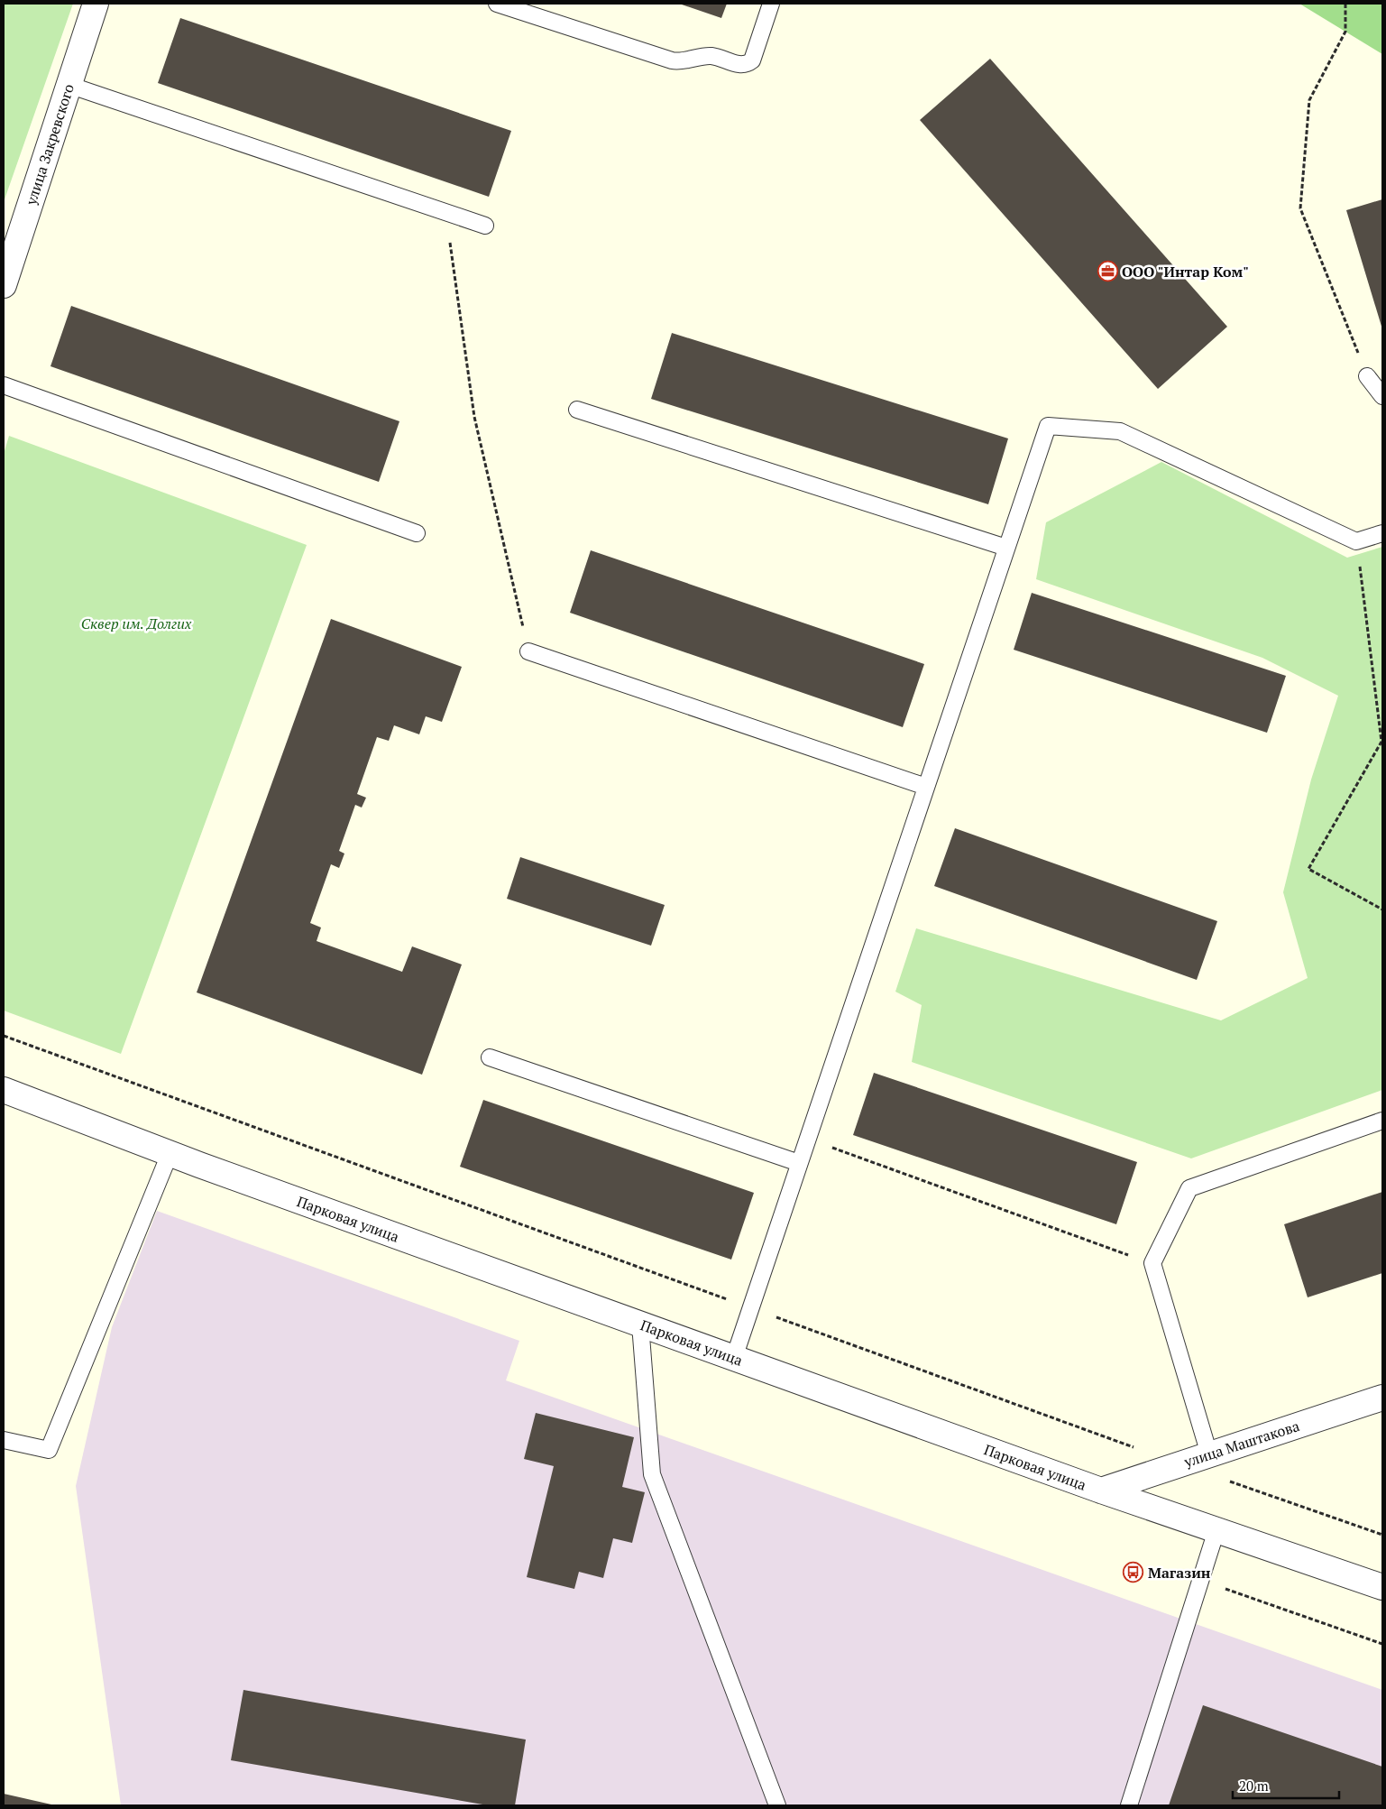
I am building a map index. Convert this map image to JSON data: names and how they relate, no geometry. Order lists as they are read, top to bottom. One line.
{"streets":{"street":["улица Закревского","Парковая улица","улица Маштакова"]},"crossings":[["Парковая улица","улица Маштакова"]],"parks":["Сквер им. Долгих"],"places":{"office":["ООО \"Интар Ком\""],"bus stop":["Магазин"]},"scale_bar":"20 m"}
